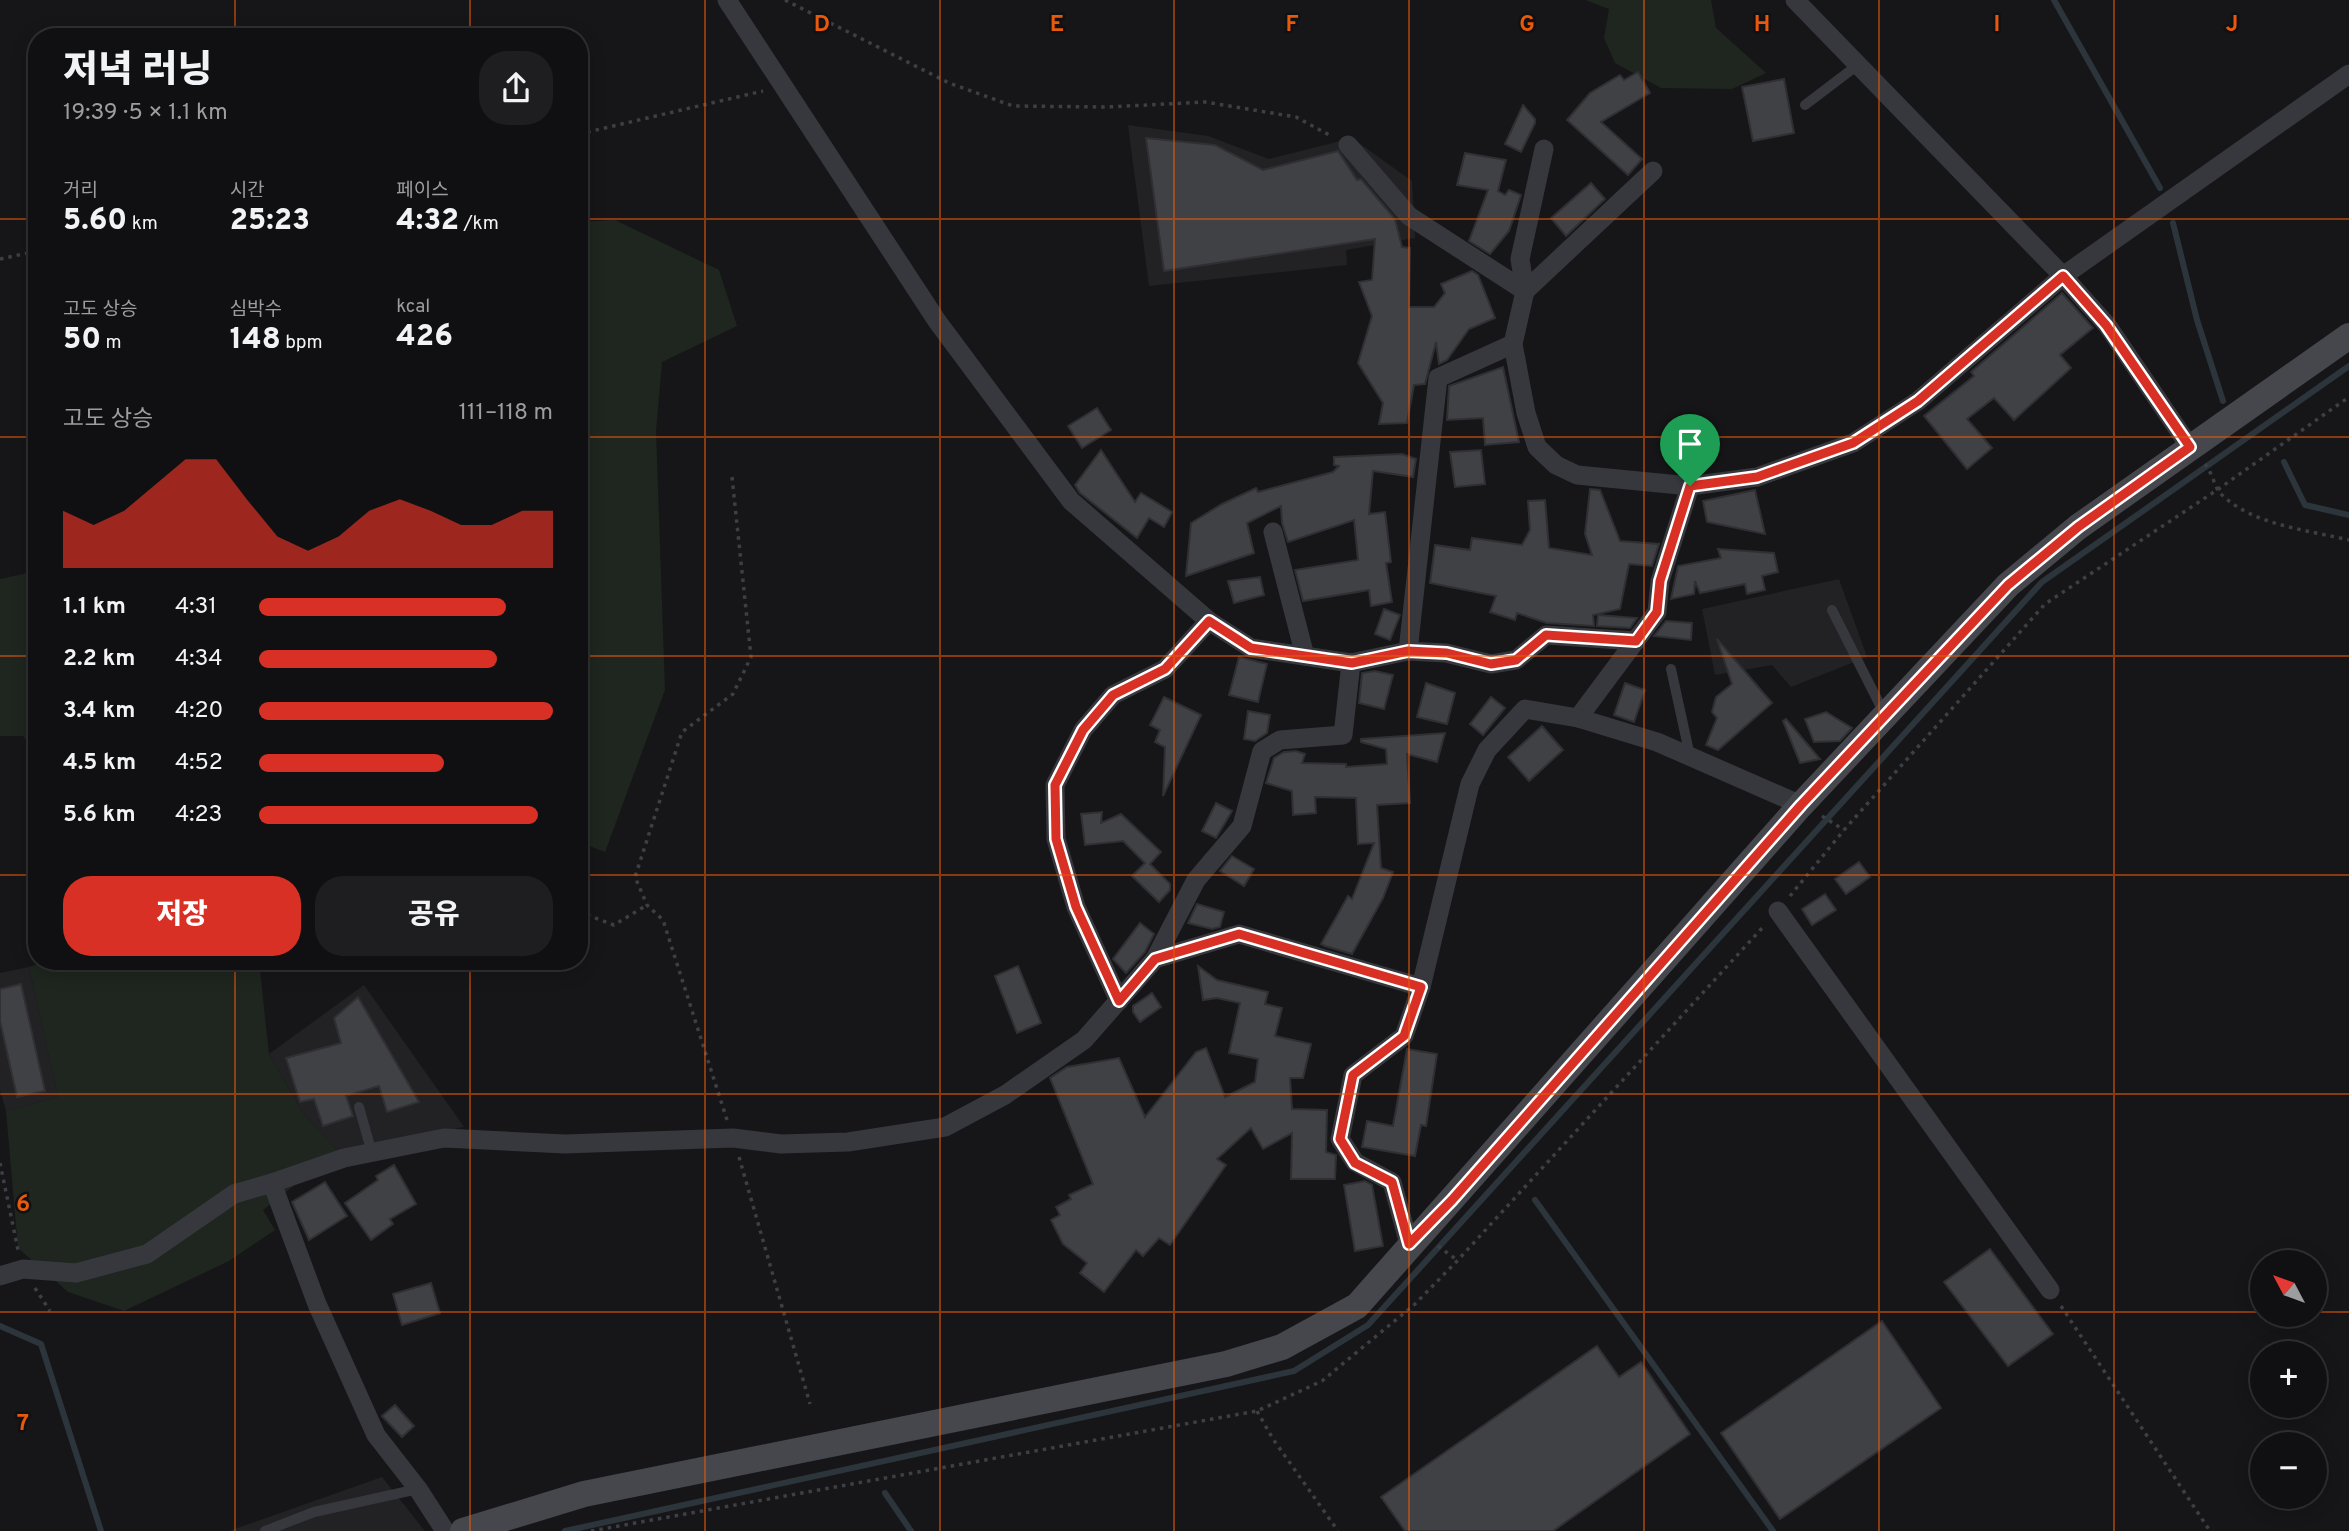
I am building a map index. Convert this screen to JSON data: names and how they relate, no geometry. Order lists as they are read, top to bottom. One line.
{"north":"top left","page":{"heading":["저녁 러닝","19:39 · 5 × 1.1 km"],"stats":[["거리","5.60 km"],["시간","25:23"],["페이스","4:32 /km"],["고도 상승","50 m"],["심박수","148 bpm"],["kcal","426"]],"chart":["고도 상승","111–118 m"],"list":[{"name":"1.1 km","note":"4:31"},{"name":"2.2 km","note":"4:34"},{"name":"3.4 km","note":"4:20"},{"name":"4.5 km","note":"4:52"},{"name":"5.6 km","note":"4:23"}],"buttons":["저장","공유"],"map_buttons":["+","−"]},"grid":{"columns":["D","E","F","G","H","I","J"],"rows":["6","7"]}}
